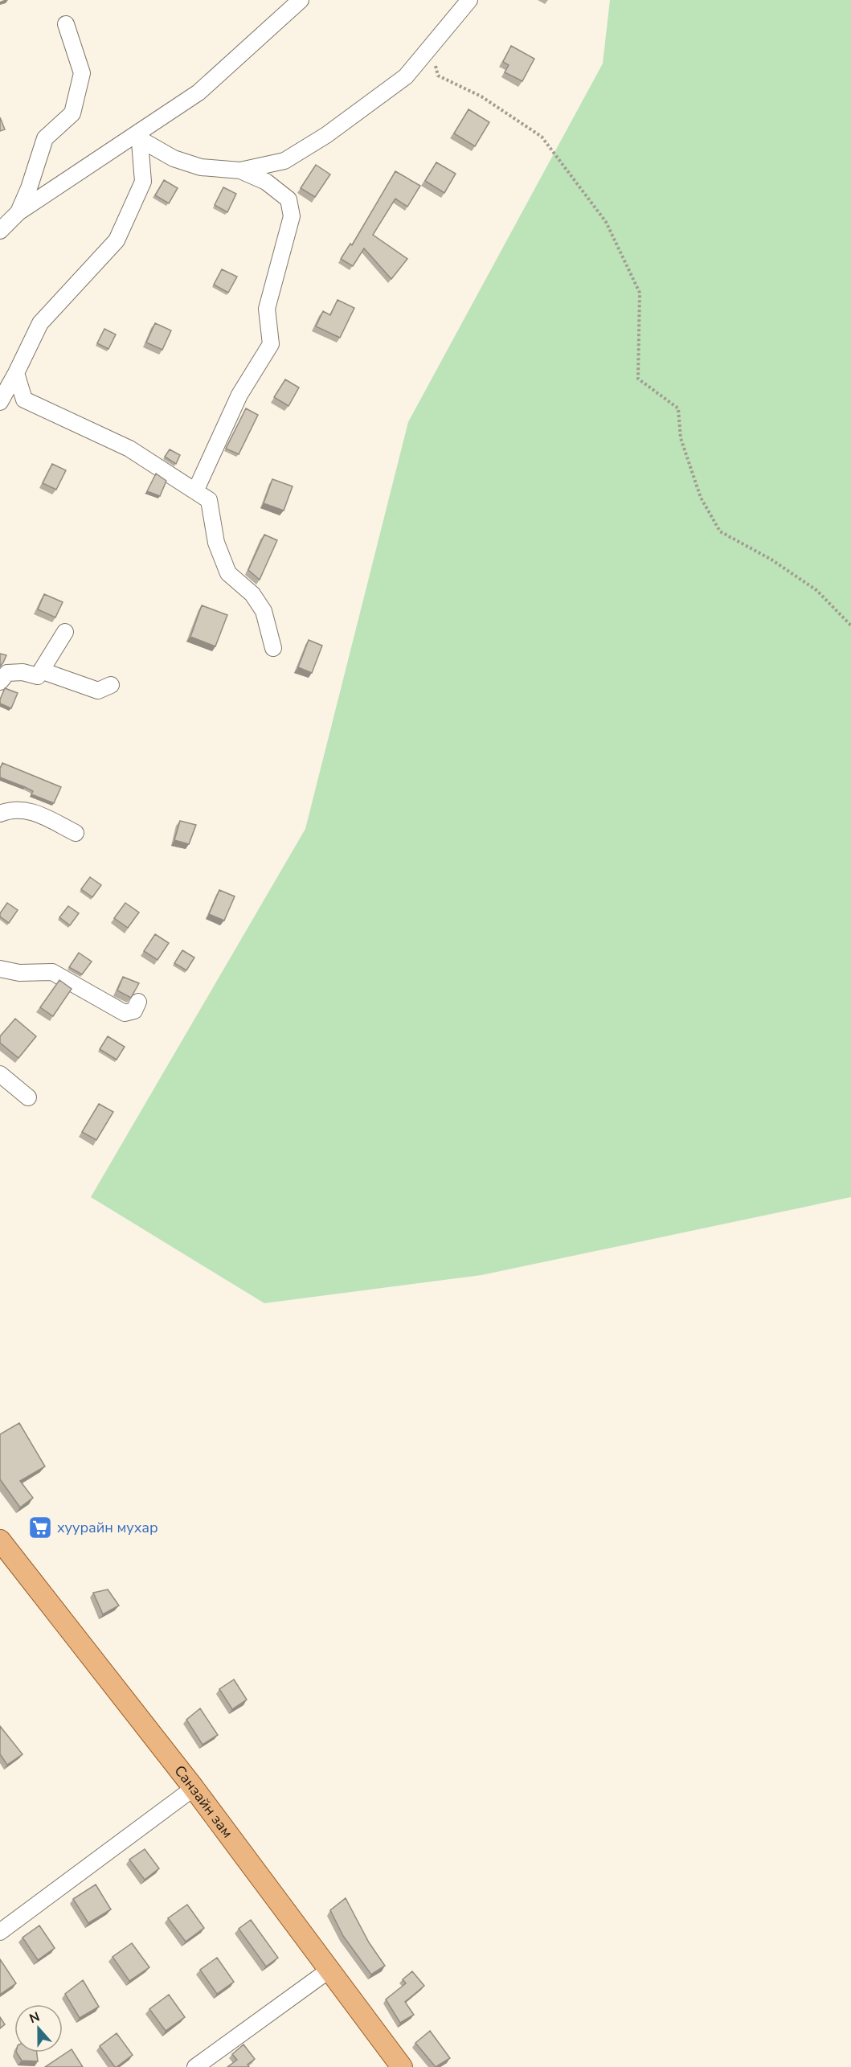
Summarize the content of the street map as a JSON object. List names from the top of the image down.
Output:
{
  "streets": {
    "main road": ["Санзайн зам"]
  },
  "places": {
    "supermarket": ["хуурайн мухар"]
  },
  "north": "top"
}
